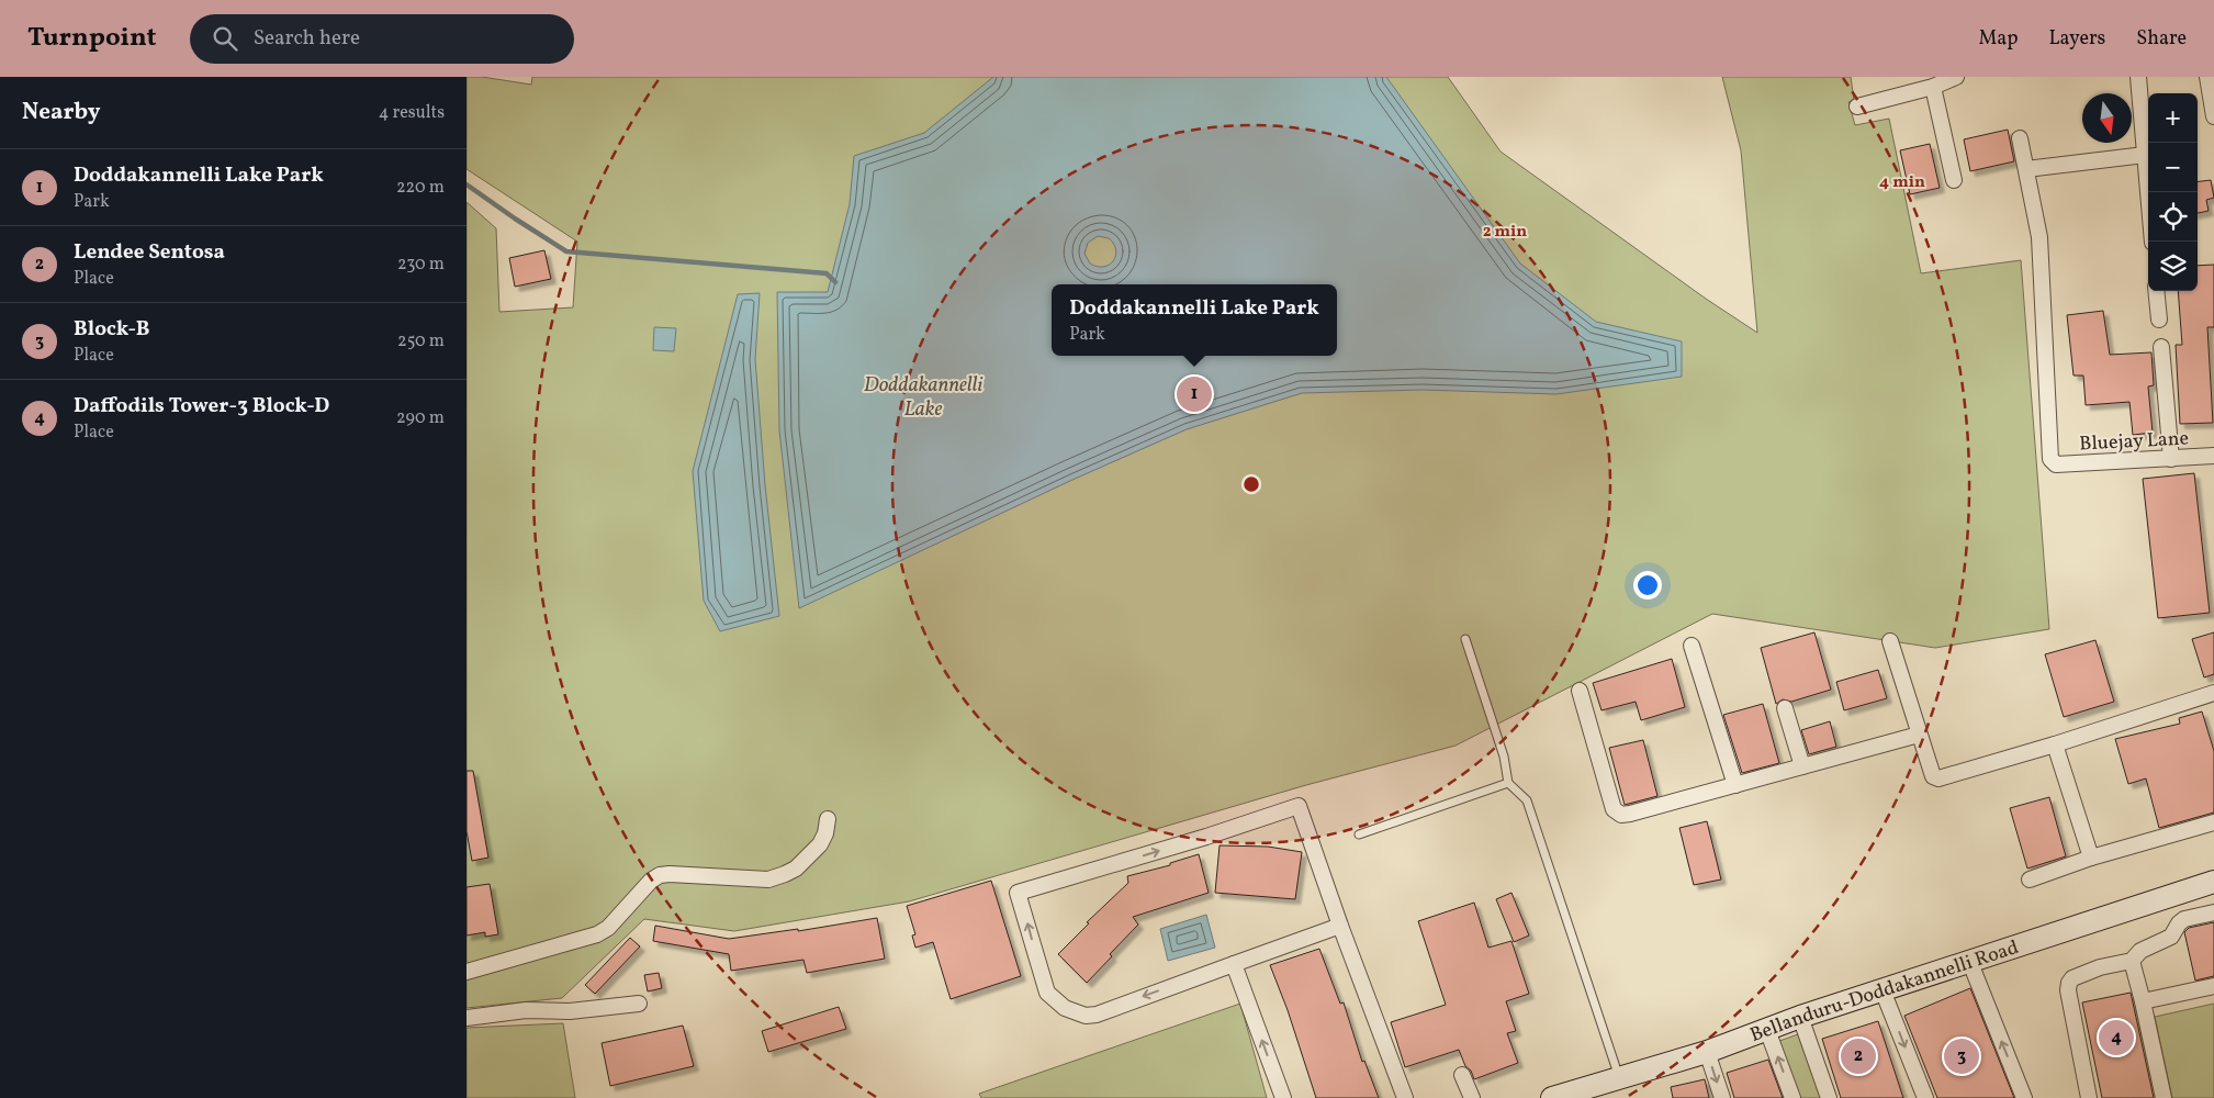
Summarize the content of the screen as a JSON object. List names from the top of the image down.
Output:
{
  "streets": {
    "street": ["Bluejay Lane", "Bellanduru-Doddakannelli Road"]
  },
  "water": ["Doddakannelli Lake"],
  "north": "bottom",
  "page": {
    "header": "Turnpoint",
    "search": "Search here",
    "nav": ["Map", "Layers", "Share"],
    "heading": ["Nearby", "4 results"],
    "map_buttons": ["+", "−"],
    "list": [
      {
        "mark": "1",
        "name": "Doddakannelli Lake Park",
        "note": "Park",
        "value": "220 m"
      },
      {
        "mark": "2",
        "name": "Lendee Sentosa",
        "note": "Place",
        "value": "230 m"
      },
      {
        "mark": "3",
        "name": "Block-B",
        "note": "Place",
        "value": "250 m"
      },
      {
        "mark": "4",
        "name": "Daffodils Tower-3 Block-D",
        "note": "Place",
        "value": "290 m"
      }
    ],
    "popup": ["Doddakannelli Lake Park", "Park"],
    "pins": [
      "1",
      "4",
      "2",
      "3"
    ]
  },
  "rings": ["4 min", "2 min"]
}
